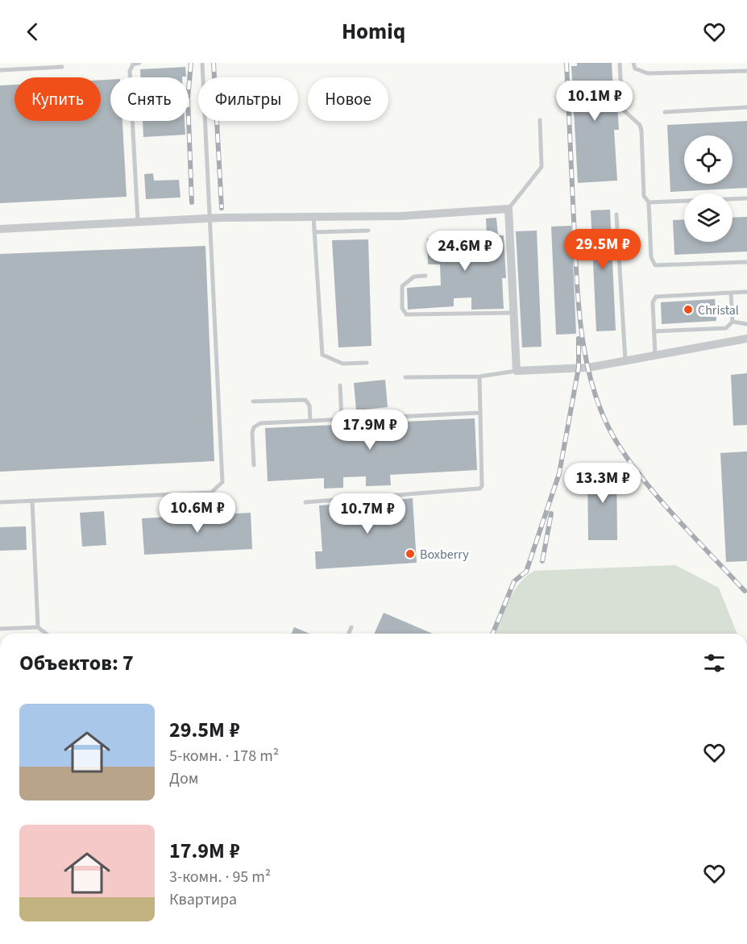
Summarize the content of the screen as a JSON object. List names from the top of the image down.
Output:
{
  "places": ["Christal", "Boxberry"],
  "page": {
    "header": "Homiq",
    "chip": [
      "Купить",
      "Снять",
      "Фильтры",
      "Новое"
    ],
    "price": [
      "10.1M ₽",
      "29.5M ₽",
      "24.6M ₽",
      "17.9M ₽",
      "13.3M ₽",
      "10.6M ₽",
      "10.7M ₽"
    ],
    "heading": "Объектов: 7",
    "list": [
      {
        "name": "29.5M ₽",
        "note": "5-комн. · 178 m² · Дом"
      },
      {
        "name": "17.9M ₽",
        "note": "3-комн. · 95 m² · Квартира"
      }
    ]
  }
}
